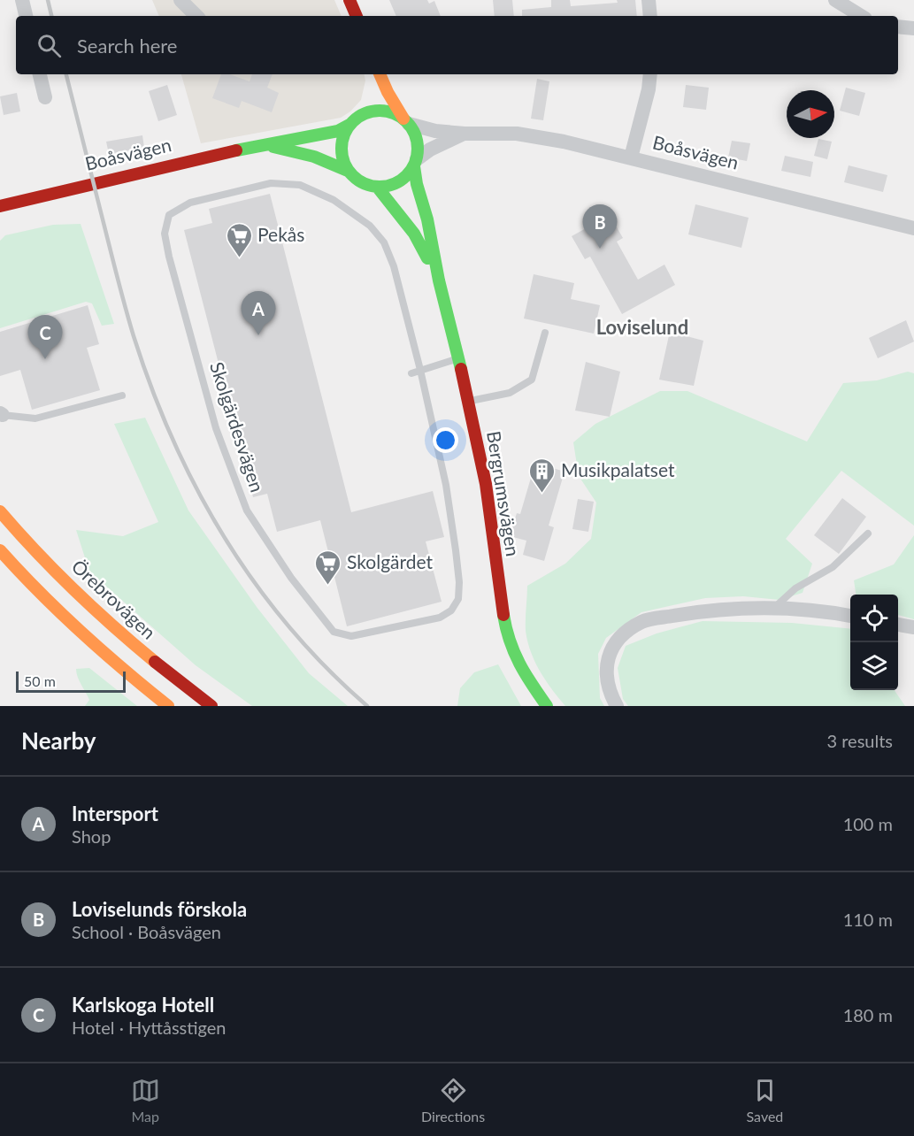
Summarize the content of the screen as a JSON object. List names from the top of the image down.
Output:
{
  "streets": {
    "main road": ["Boåsvägen", "Bergrumsvägen", "Örebrovägen"],
    "lane": ["Skolgärdesvägen"]
  },
  "crossings": [
    ["Boåsvägen", "Bergrumsvägen"]
  ],
  "districts": ["Loviselund"],
  "places": {
    "supermarket": ["Pekås", "Skolgärdet"],
    "building": ["Musikpalatset"]
  },
  "scale_bar": "50 m",
  "north": "right",
  "page": {
    "search": "Search here",
    "pins": ["B", "A", "C"],
    "scale": "50 m",
    "heading": ["Nearby", "3 results"],
    "list": [
      {
        "mark": "A",
        "name": "Intersport",
        "note": "Shop",
        "value": "100 m"
      },
      {
        "mark": "B",
        "name": "Loviselunds förskola",
        "note": "School · Boåsvägen",
        "value": "110 m"
      },
      {
        "mark": "C",
        "name": "Karlskoga Hotell",
        "note": "Hotel · Hyttåsstigen",
        "value": "180 m"
      }
    ],
    "nav": ["Map", "Directions", "Saved"]
  }
}
